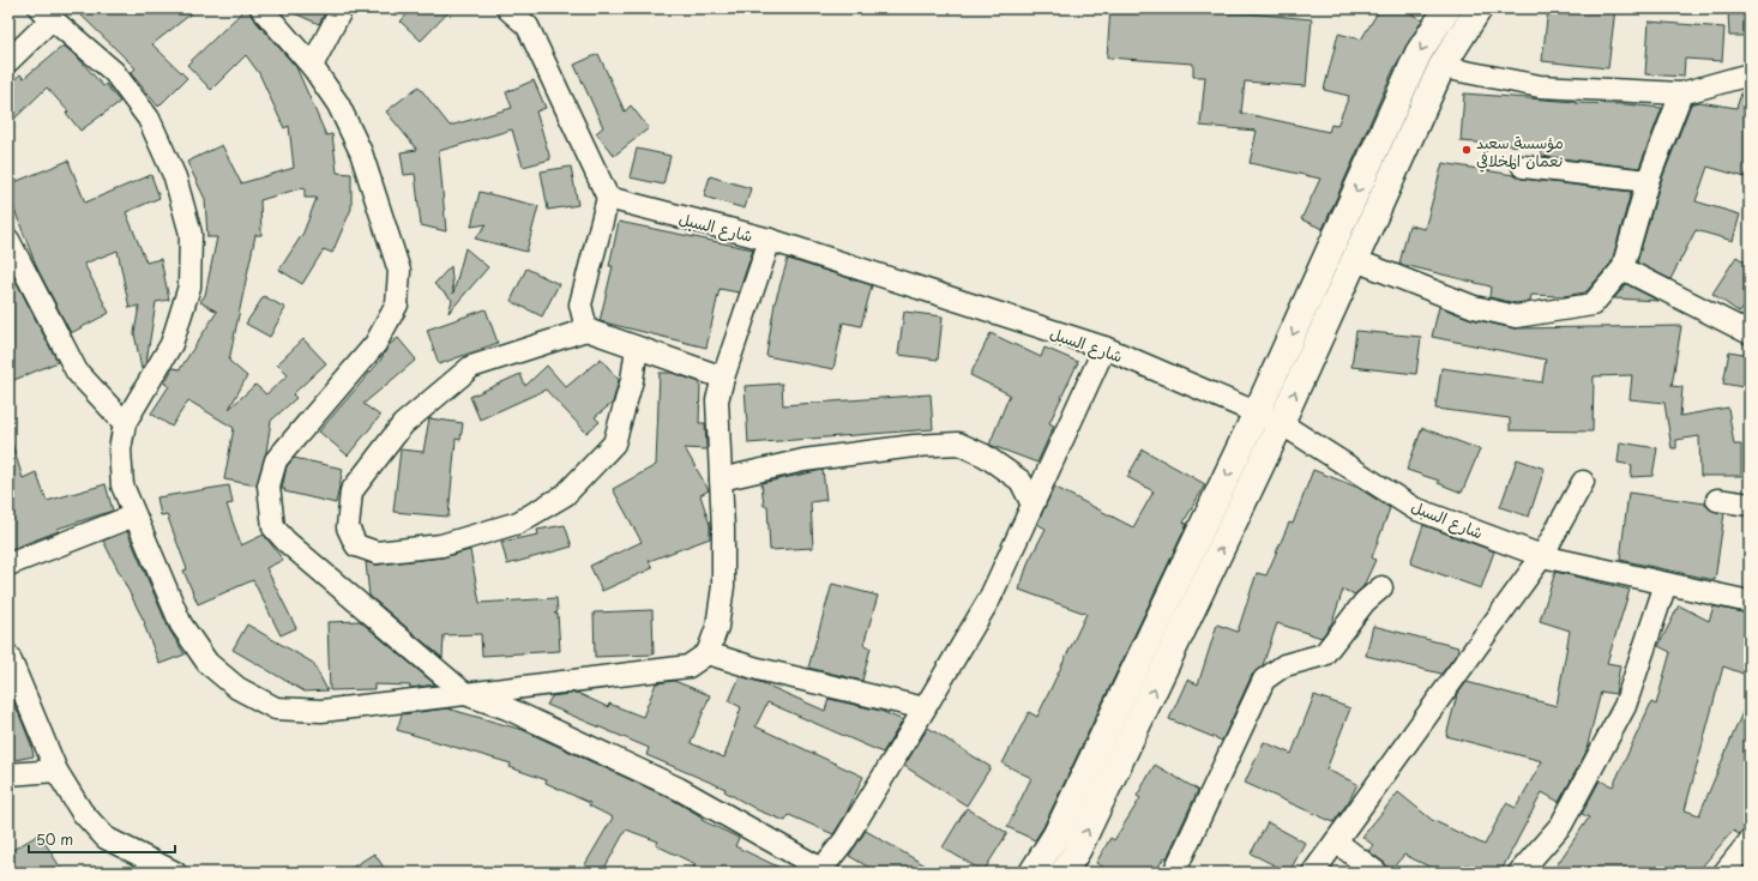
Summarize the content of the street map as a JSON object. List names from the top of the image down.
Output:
{
  "streets": {
    "street": ["شارع السبل"]
  },
  "places": ["مؤسسة سعيد نعمان المخلافي"],
  "scale_bar": "50 m"
}
